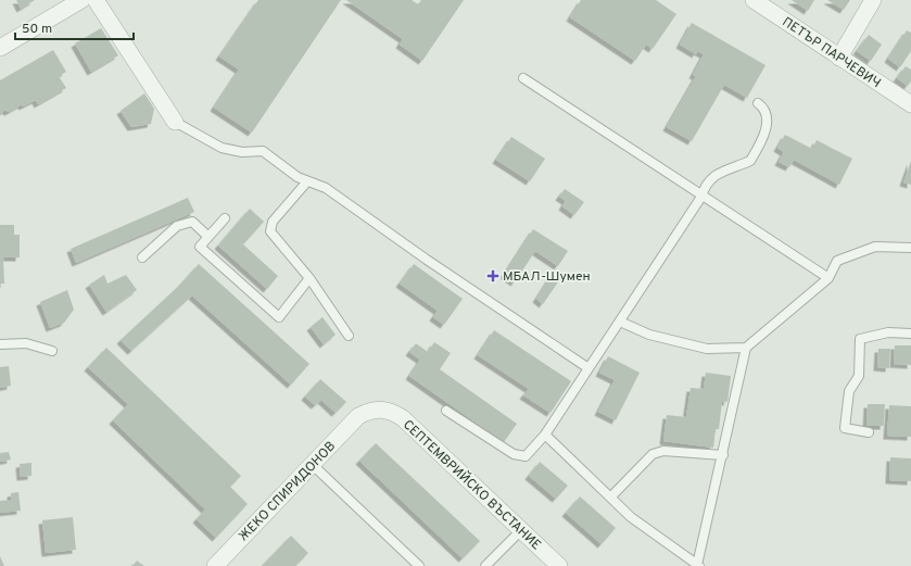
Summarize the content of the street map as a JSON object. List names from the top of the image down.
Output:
{
  "streets": {
    "street": ["ПЕТЪР ПАРЧЕВИЧ", "СЕПТЕМВРИЙСКО ВЪСТАНИЕ", "ЖЕКО СПИРИДОНОВ"]
  },
  "crossings": [
    ["СЕПТЕМВРИЙСКО ВЪСТАНИЕ", "ЖЕКО СПИРИДОНОВ"]
  ],
  "places": {
    "health": ["МБАЛ-Шумен"]
  },
  "scale_bar": "50 m"
}
